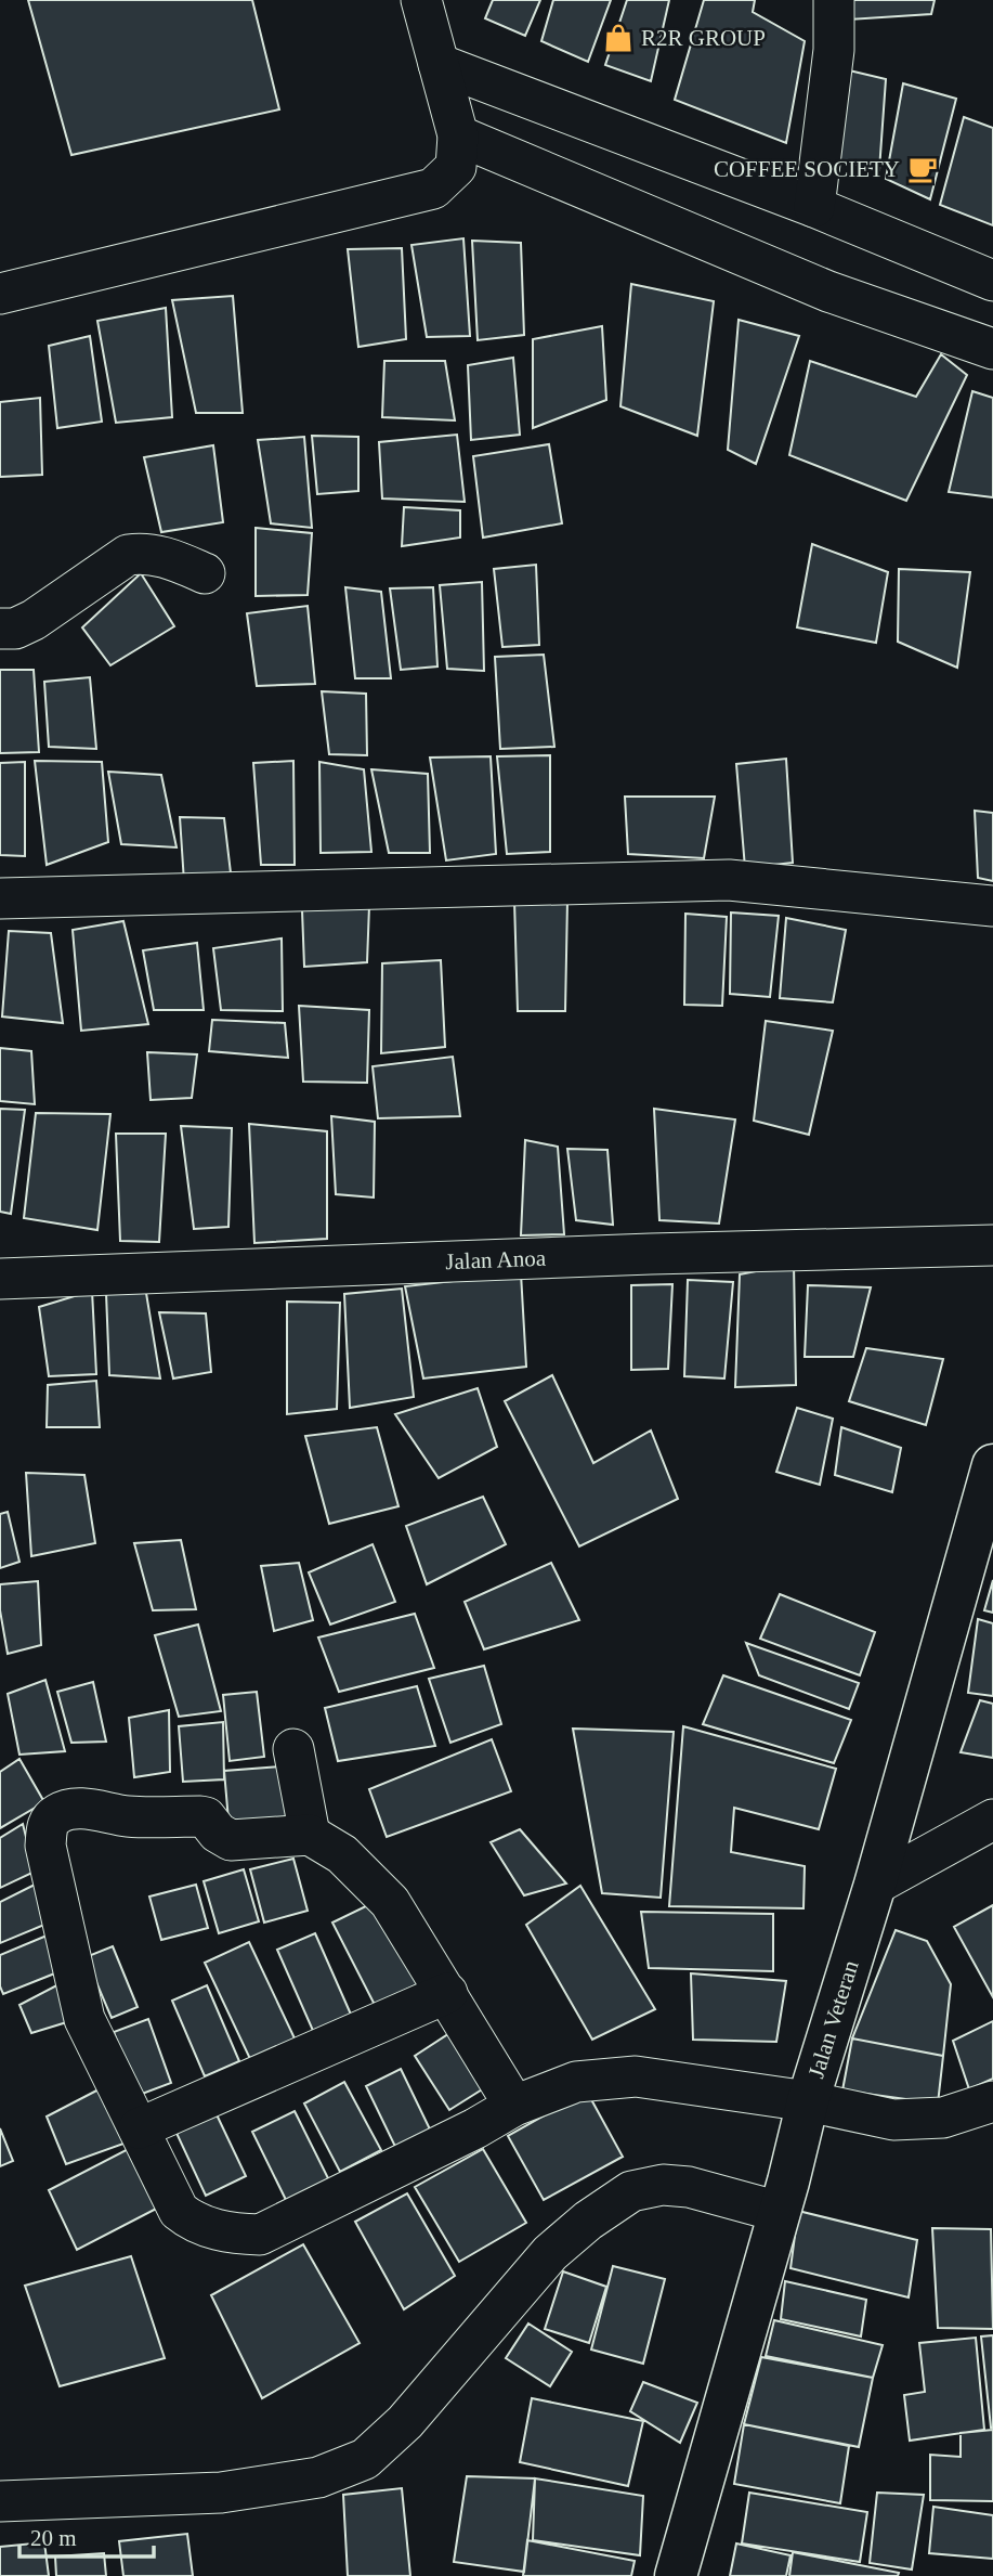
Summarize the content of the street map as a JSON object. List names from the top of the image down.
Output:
{
  "streets": {
    "main road": ["Jalan Veteran"],
    "street": ["Jalan Anoa"]
  },
  "places": {
    "shop": ["R2R GROUP"],
    "cafe": ["COFFEE SOCIETY"]
  },
  "scale_bar": "20 m"
}
